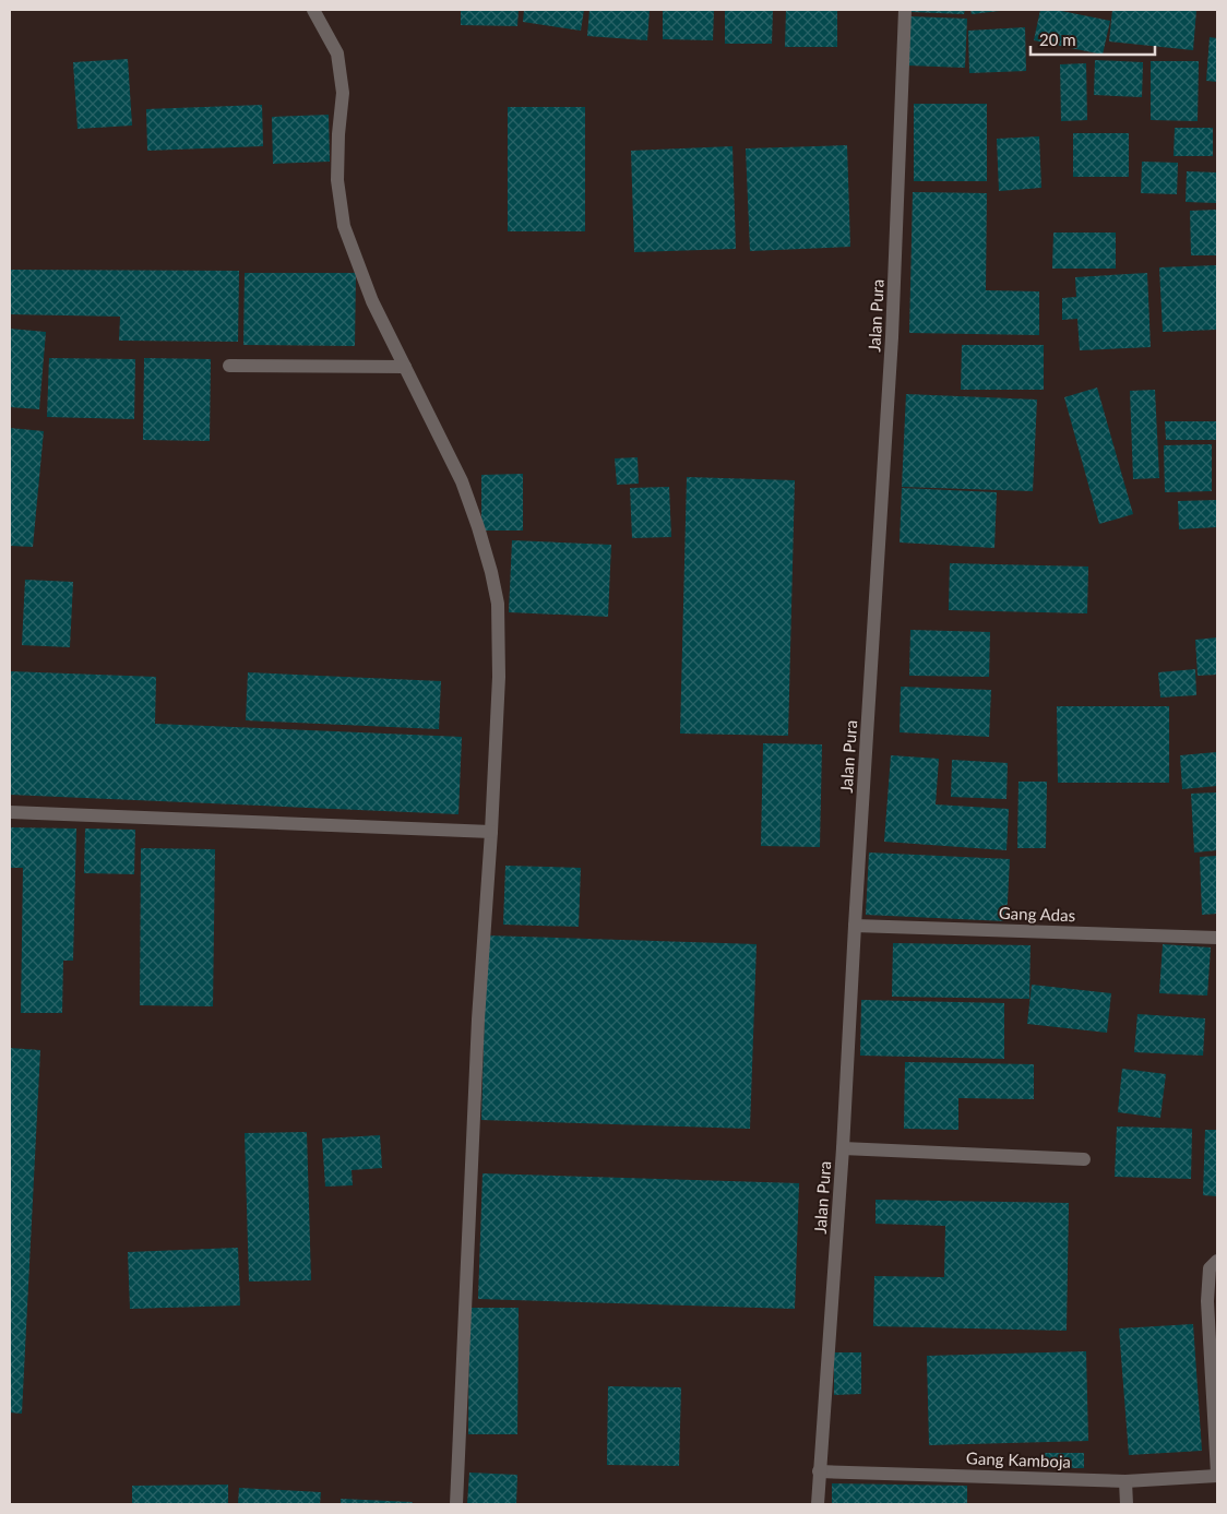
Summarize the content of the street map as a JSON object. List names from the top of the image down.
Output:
{
  "streets": {
    "street": ["Jalan Pura", "Gang Adas", "Gang Kamboja"]
  },
  "crossings": [
    ["Jalan Pura", "Gang Adas"],
    ["Jalan Pura", "Gang Kamboja"]
  ],
  "scale_bar": "20 m"
}
